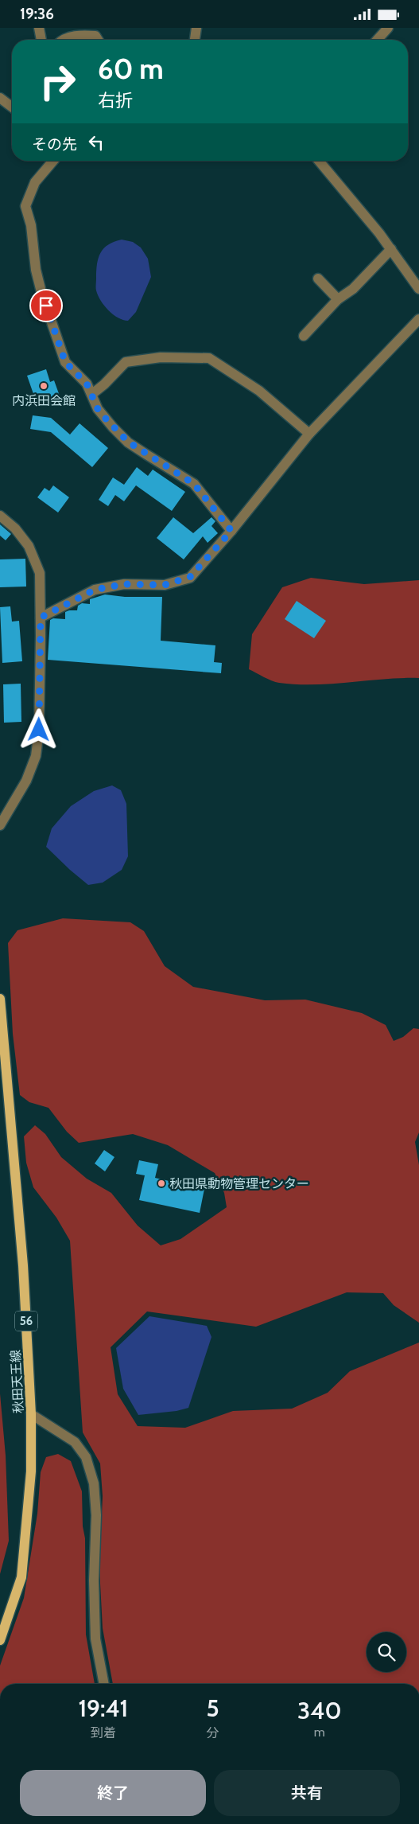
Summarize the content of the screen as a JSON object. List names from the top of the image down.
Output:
{
  "streets": {
    "main road": ["56", "秋田天王線"]
  },
  "places": ["内浜田会館", "秋田県動物管理センター"],
  "page": {
    "status": "19:36",
    "turn": ["60 m", "右折"],
    "then": "その先",
    "eta": [
      "19:41",
      "到着",
      "5",
      "分",
      "340",
      "m"
    ],
    "buttons": ["終了", "共有"]
  }
}
